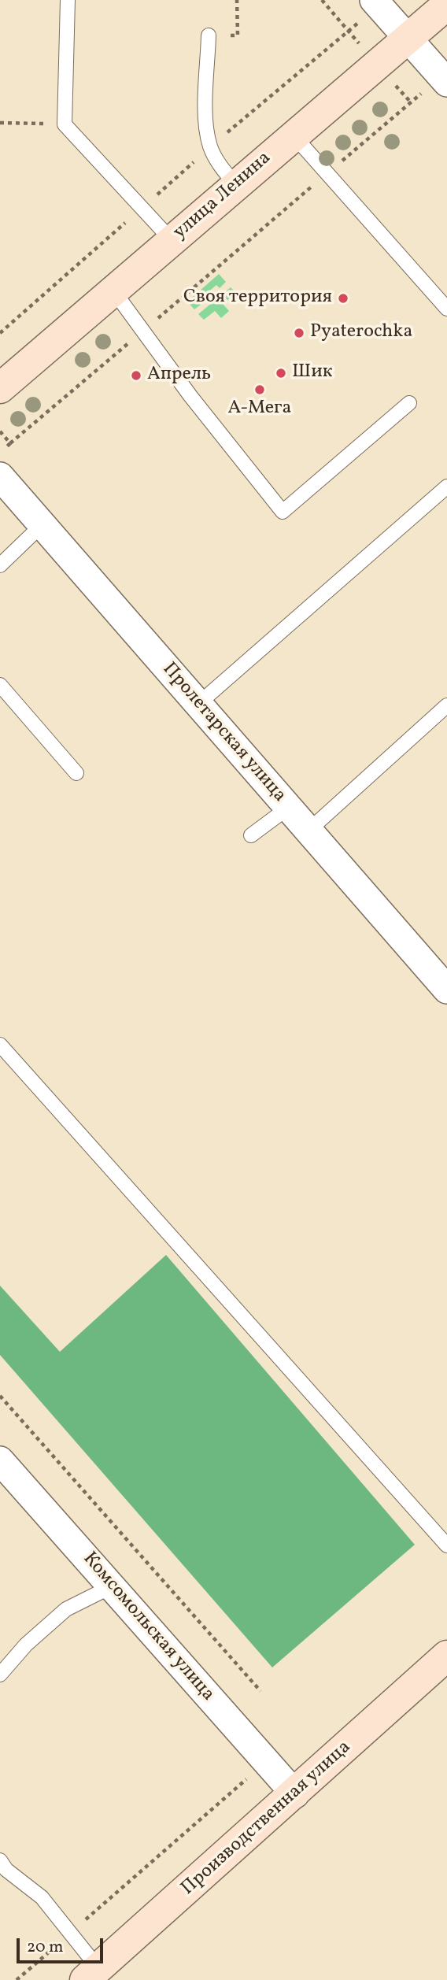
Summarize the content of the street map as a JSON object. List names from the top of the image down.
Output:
{
  "streets": {
    "street": [
      "улица Ленина",
      "Пролетарская улица",
      "Комсомольская улица",
      "Производственная улица"
    ]
  },
  "crossings": [
    ["Комсомольская улица", "Производственная улица"]
  ],
  "places": [
    "Своя территория",
    "Pyaterochka",
    "Шик",
    "Апрель",
    "А-Мега"
  ],
  "scale_bar": "20 m"
}
